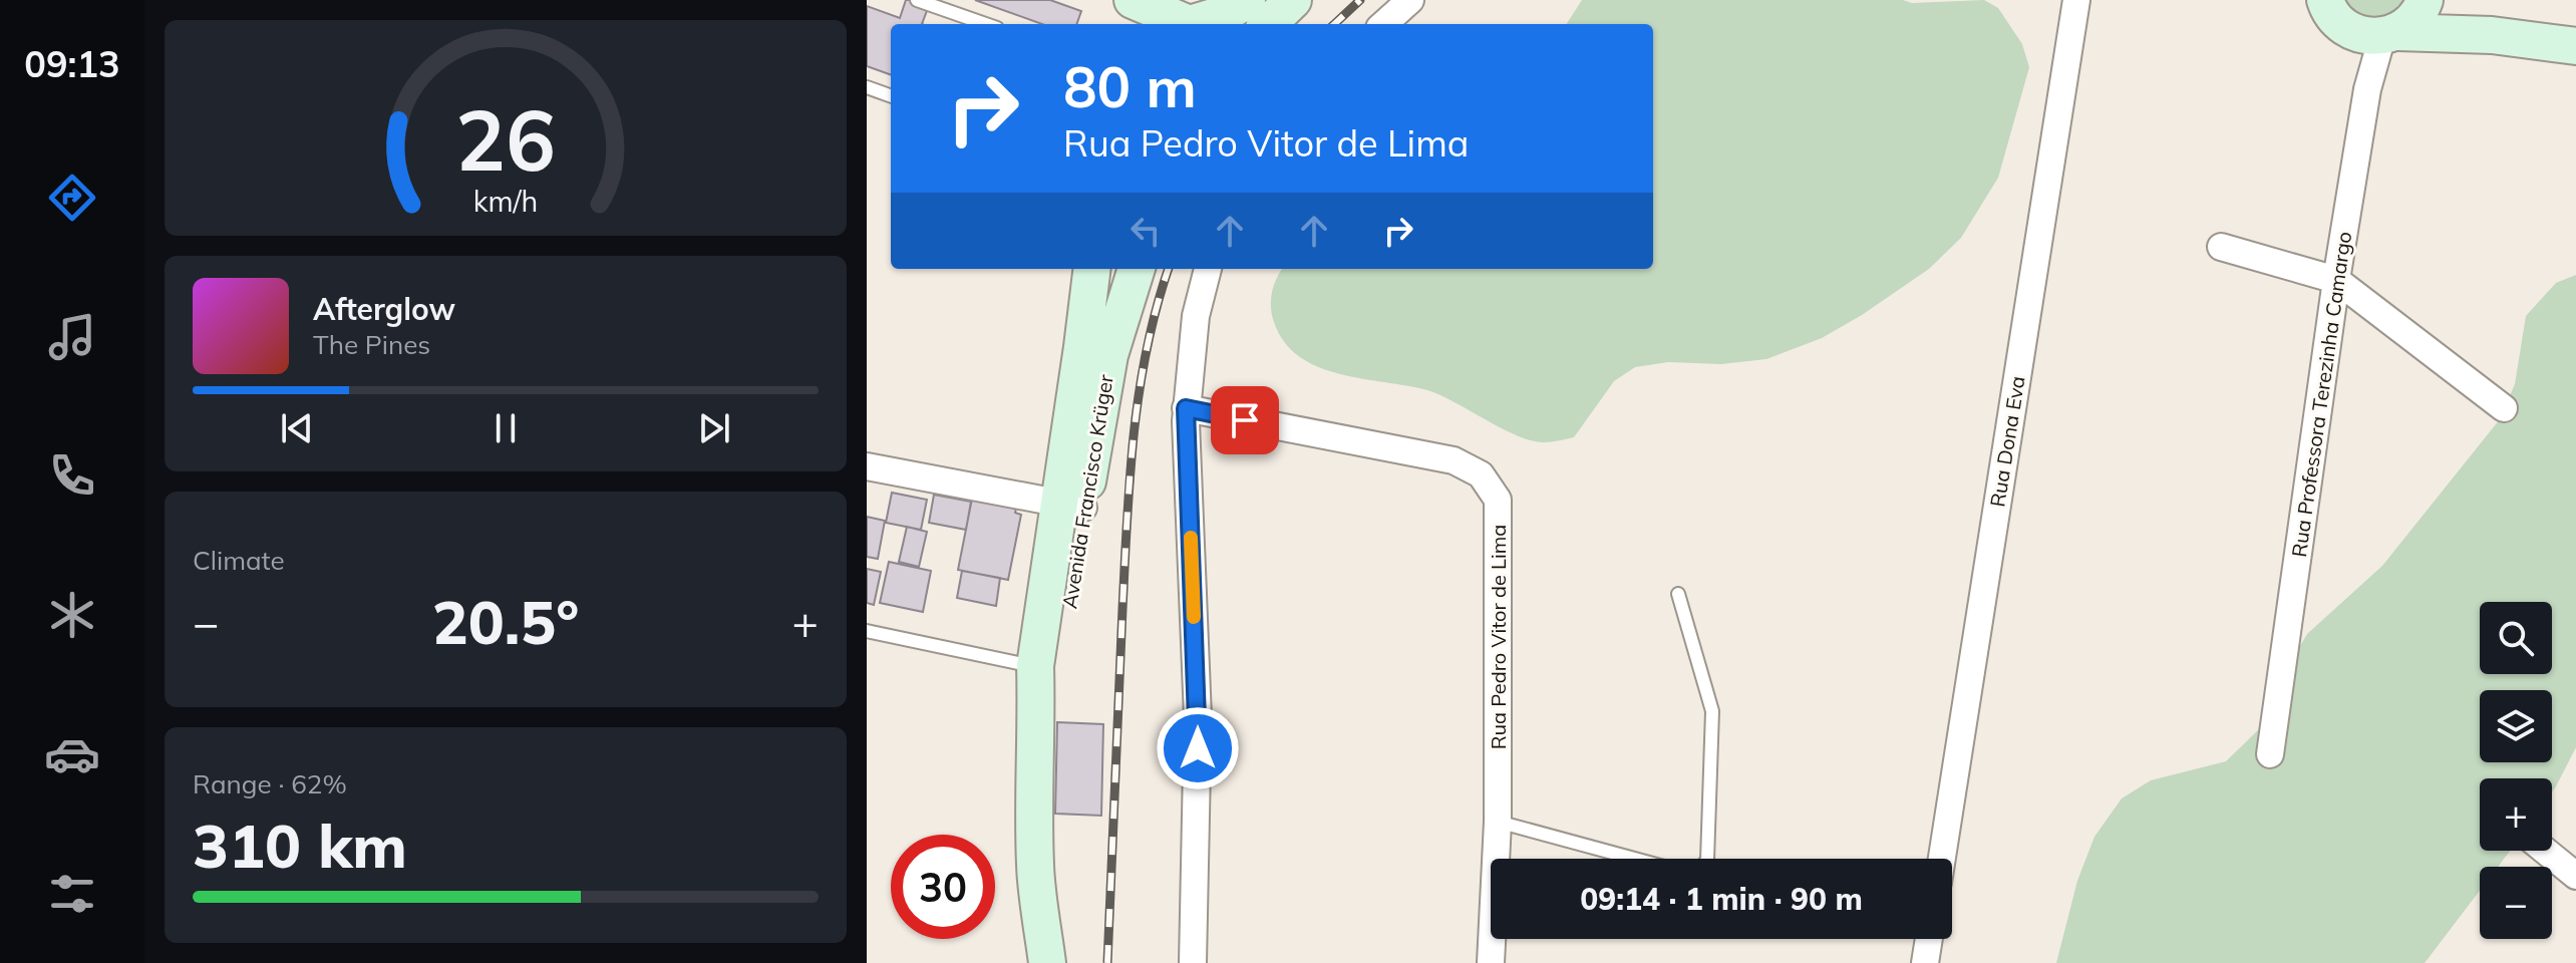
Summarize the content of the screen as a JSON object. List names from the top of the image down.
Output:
{
  "streets": {
    "main road": ["Avenida Francisco Krüger"],
    "street": ["Rua Professora Terezinha Camargo", "Rua Dona Eva", "Rua Pedro Vitor de Lima"]
  },
  "page": {
    "tabs": "09:13",
    "turn": ["80 m", "Rua Pedro Vitor de Lima"],
    "song": ["Afterglow", "The Pines"],
    "tile": [
      "Climate",
      ["Range · 62%", "310 km"]
    ],
    "heat": ["−", "20.5°", "+"],
    "map_buttons": ["+", "−"],
    "limit": "30",
    "trip": "09:14 · 1 min · 90 m",
    "gauge": ["26", "km/h"]
  }
}
